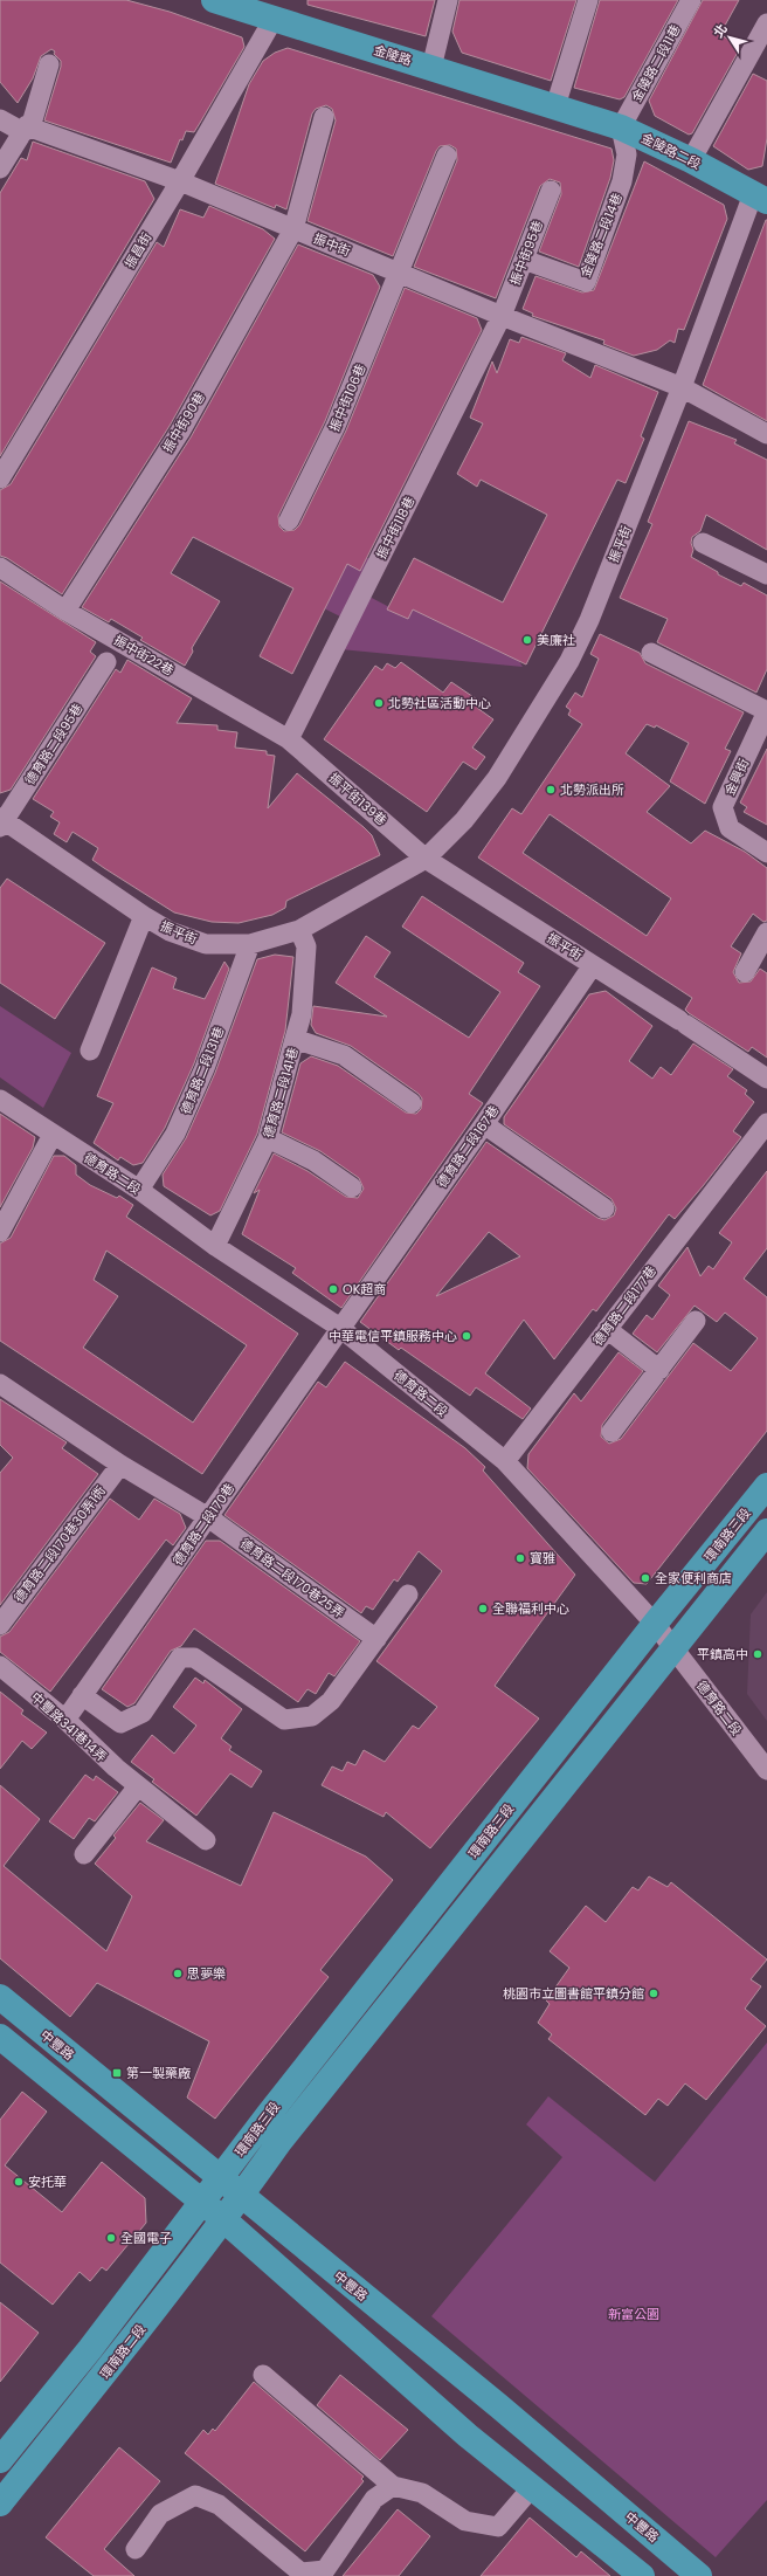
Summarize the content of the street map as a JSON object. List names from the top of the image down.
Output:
{
  "streets": {
    "main road": [
      "金陵路",
      "金陵路二段",
      "環南路三段",
      "中豐路",
      "環南路二段"
    ],
    "street": [
      "金陵路二段11巷",
      "金陵路二段14巷",
      "振中街",
      "振昌街",
      "振中街95巷",
      "振中街106巷",
      "振中街90巷",
      "振中街118巷",
      "振平街",
      "振中街22巷",
      "德育路二段95巷",
      "金興街",
      "振平街139巷",
      "德育路二段131巷",
      "德育路二段141巷",
      "德育路二段167巷",
      "德育路二段",
      "德育路二段177巷",
      "德育路二段170巷",
      "德育路二段170巷30弄1衖",
      "德育路二段170巷25弄",
      "中豐路341巷14弄"
    ]
  },
  "crossings": [
    ["金陵路", "金陵路二段"],
    ["金陵路", "振昌街"],
    ["金陵路二段11巷", "金陵路二段"],
    ["金陵路二段11巷", "金陵路二段14巷"],
    ["金陵路二段", "金陵路二段14巷"],
    ["金陵路二段", "振平街"],
    ["金陵路二段14巷", "振中街95巷"],
    ["振中街", "振昌街"],
    ["振中街", "振中街95巷"],
    ["振中街", "振中街106巷"],
    ["振中街", "振中街90巷"],
    ["振中街", "振中街118巷"],
    ["振中街", "振平街"],
    ["振中街95巷", "振中街118巷"],
    ["振中街90巷", "振中街22巷"],
    ["振中街118巷", "振中街22巷"],
    ["振中街118巷", "振平街139巷"],
    ["振平街", "德育路二段95巷"],
    ["振平街", "振平街139巷"],
    ["振平街", "德育路二段131巷"],
    ["振平街", "德育路二段141巷"],
    ["振平街", "德育路二段167巷"],
    ["振中街22巷", "振平街139巷"],
    ["德育路二段131巷", "德育路二段"],
    ["德育路二段141巷", "德育路二段"],
    ["德育路二段167巷", "德育路二段"],
    ["德育路二段167巷", "德育路二段170巷"],
    ["德育路二段", "德育路二段177巷"],
    ["德育路二段", "德育路二段170巷"],
    ["德育路二段", "環南路三段"],
    ["德育路二段170巷", "德育路二段170巷25弄"],
    ["德育路二段170巷", "中豐路341巷14弄"],
    ["環南路三段", "中豐路"],
    ["環南路三段", "環南路二段"],
    ["德育路二段170巷30弄1衖", "德育路二段170巷25弄"],
    ["中豐路", "環南路二段"]
  ],
  "parks": ["新富公園"],
  "places": {
    "other": [
      "美廉社",
      "北勢社區活動中心",
      "北勢派出所",
      "OK超商",
      "中華電信平鎮服務中心",
      "寶雅",
      "全家便利商店",
      "全聯福利中心",
      "平鎮高中",
      "思夢樂",
      "桃園市立圖書館平鎮分館",
      "安托華",
      "全國電子"
    ],
    "transit": ["第一製藥廠"]
  },
  "north": "top left"
}
